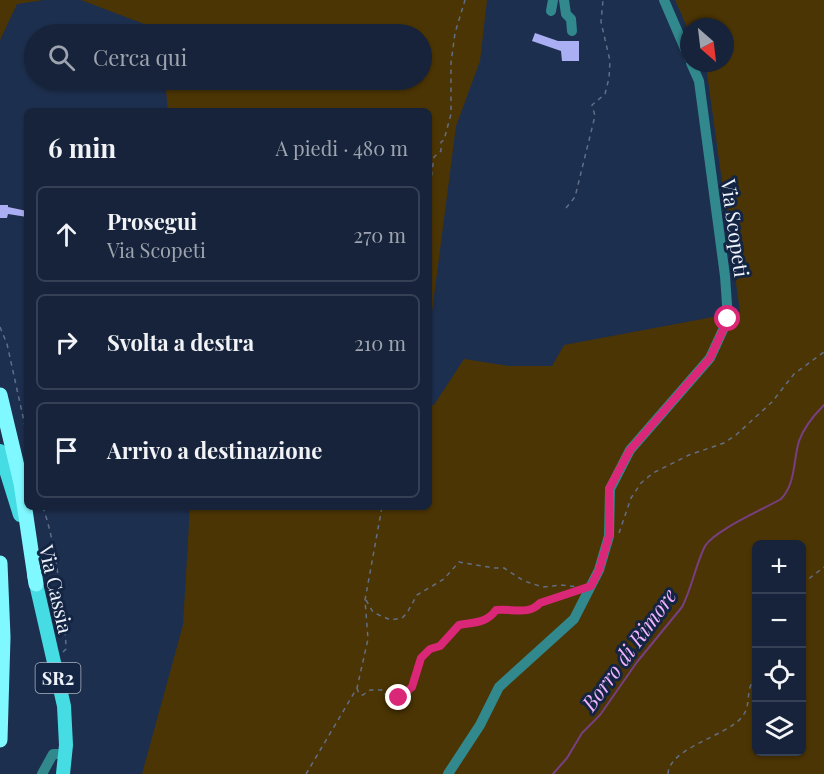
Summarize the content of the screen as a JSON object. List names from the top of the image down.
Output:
{
  "streets": {
    "main road": ["Via Cassia", "SR2"],
    "street": ["Via Scopeti"]
  },
  "water": ["Borro di Rimore"],
  "north": "bottom right",
  "page": {
    "search": "Cerca qui",
    "heading": ["6 min", "A piedi · 480 m"],
    "list": [
      ["Prosegui", "Via Scopeti", "270 m"],
      ["Svolta a destra", "210 m"],
      "Arrivo a destinazione"
    ],
    "map_buttons": ["+", "−"]
  }
}
